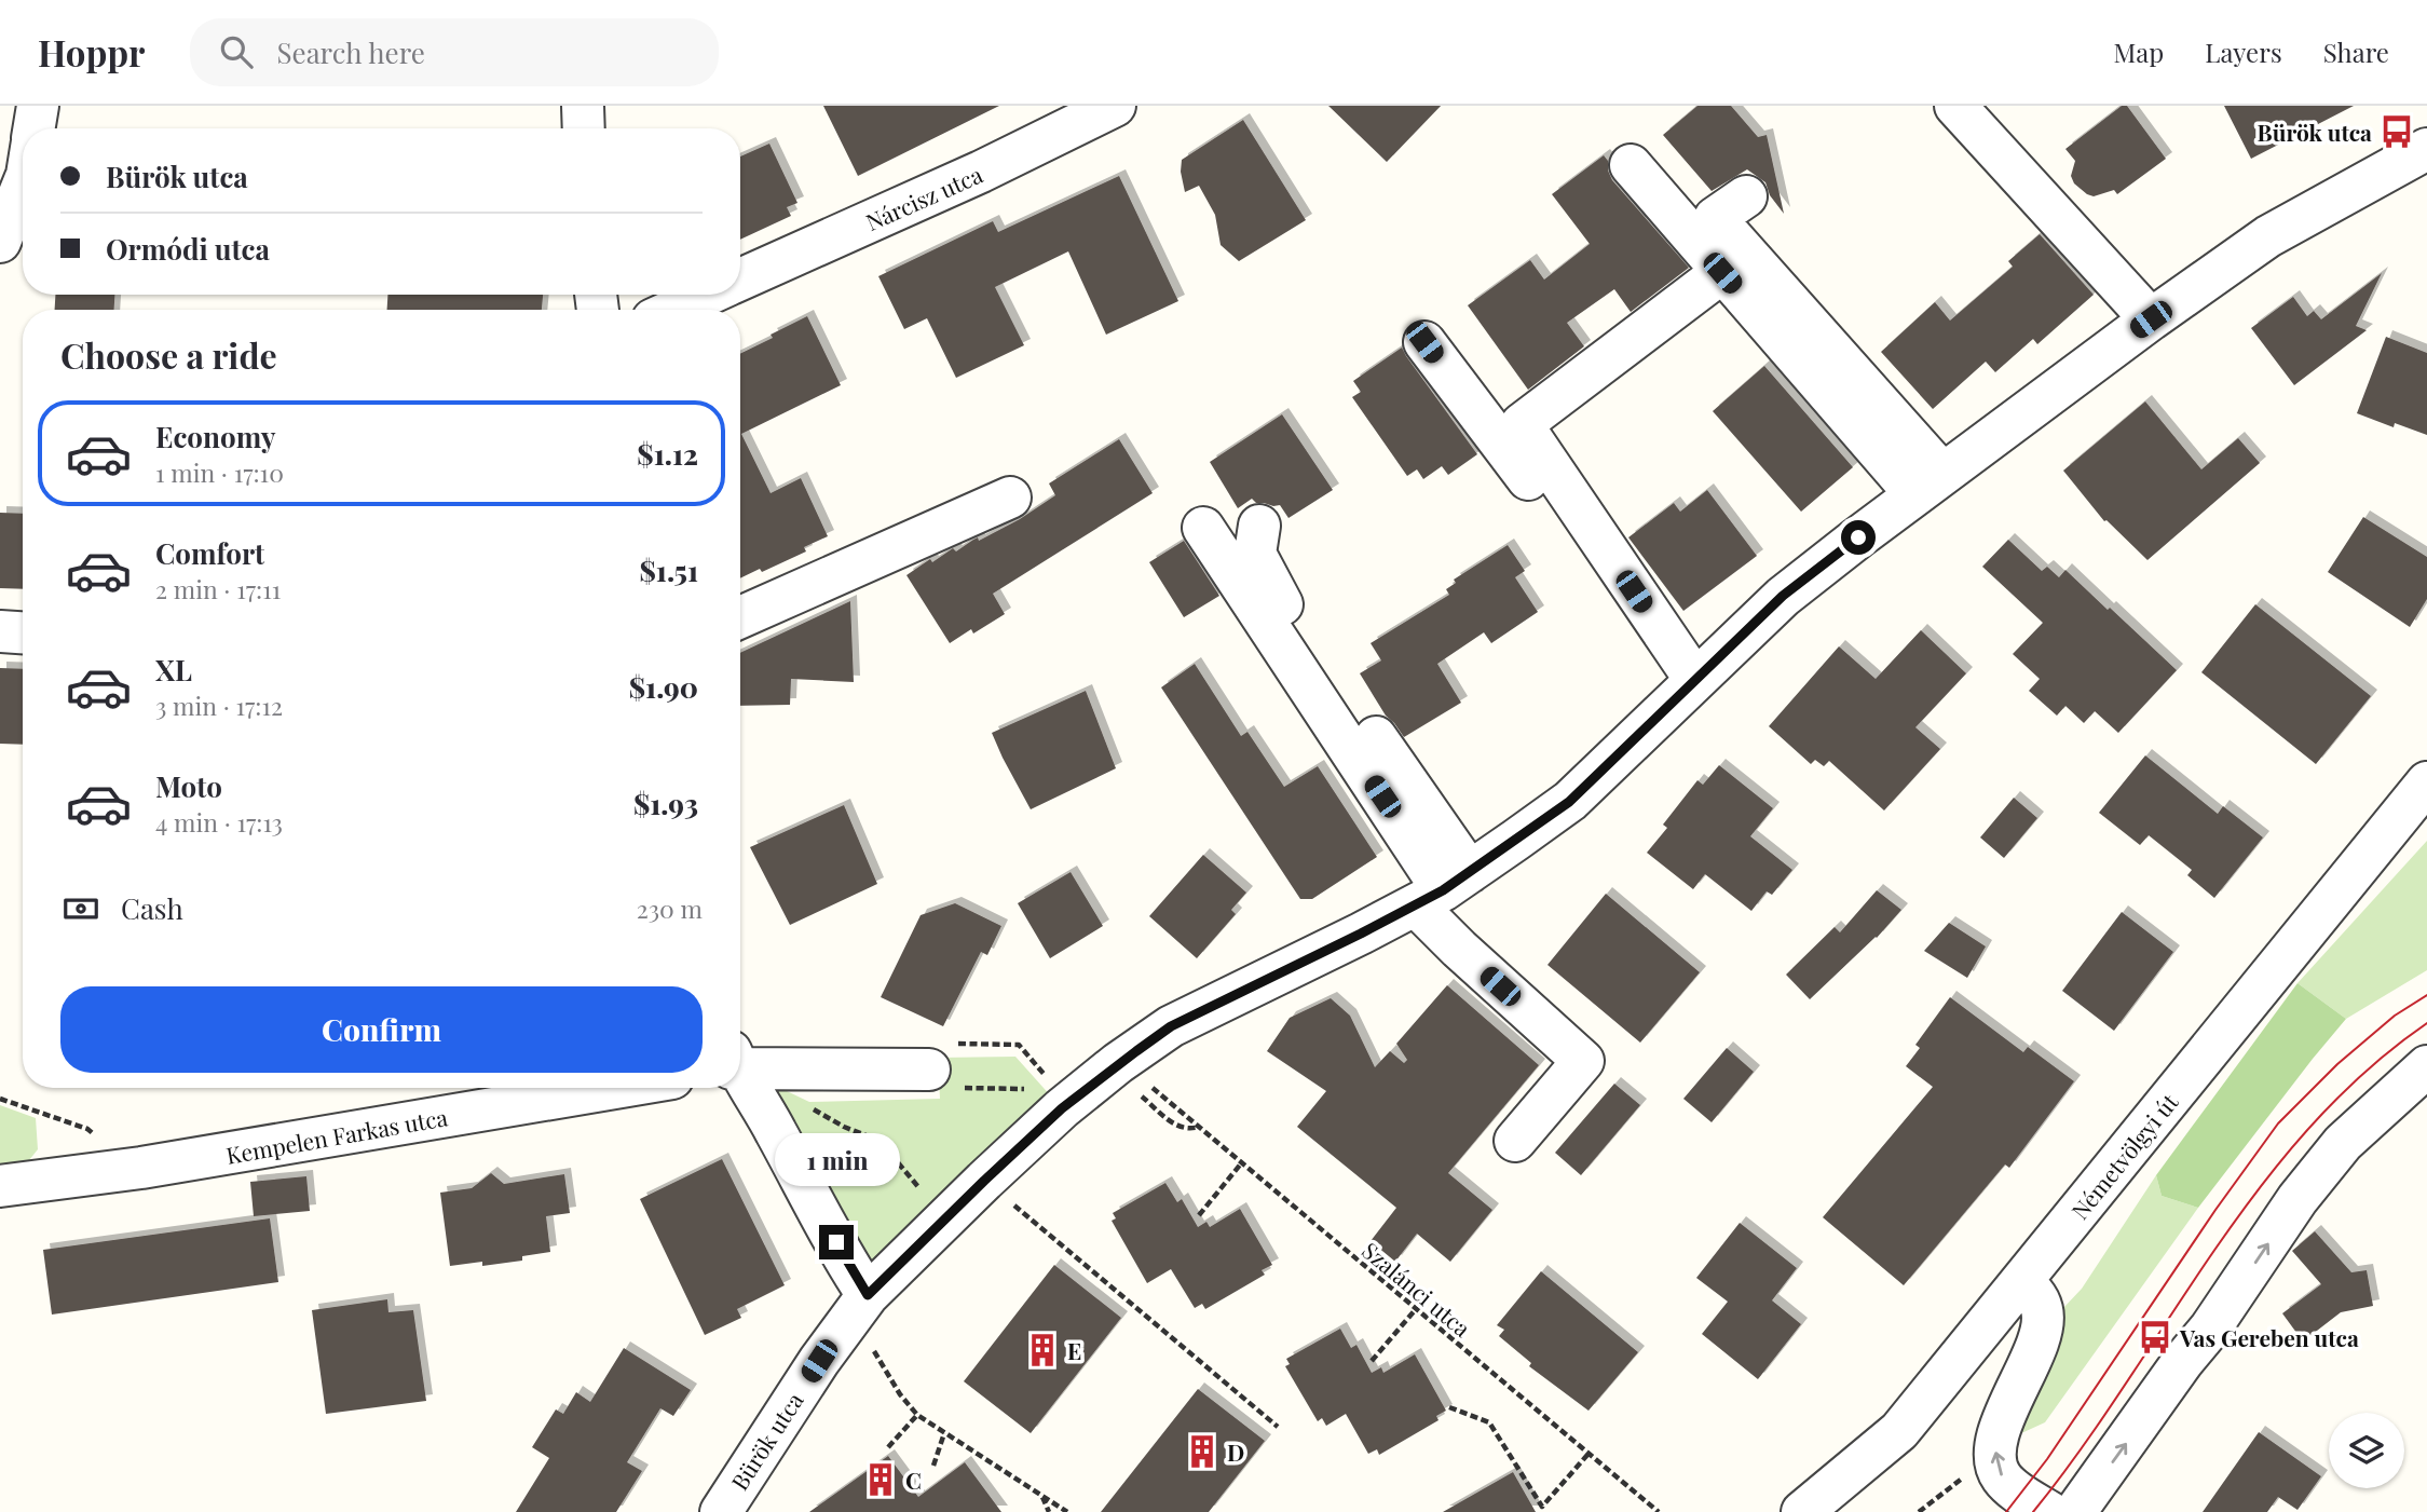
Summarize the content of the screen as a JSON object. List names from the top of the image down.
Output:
{
  "streets": {
    "street": [
      "Nárcisz utca",
      "Kempelen Farkas utca",
      "Németvölgyi út",
      "Bürök utca"
    ],
    "path": ["Szalánci utca"]
  },
  "places": {
    "bus stop": ["Bürök utca", "Vas Gereben utca"],
    "building": ["E", "D", "C"]
  },
  "page": {
    "header": "Hoppr",
    "search": "Search here",
    "nav": ["Map", "Layers", "Share"],
    "banner": ["Bürök utca", "Ormódi utca"],
    "heading": "Choose a ride",
    "list": [
      {
        "name": "Economy",
        "note": "1 min · 17:10",
        "value": "$1.12"
      },
      {
        "name": "Comfort",
        "note": "2 min · 17:11",
        "value": "$1.51"
      },
      {
        "name": "XL",
        "note": "3 min · 17:12",
        "value": "$1.90"
      },
      {
        "name": "Moto",
        "note": "4 min · 17:13",
        "value": "$1.93"
      }
    ],
    "pay": ["Cash", "230 m"],
    "buttons": "Confirm",
    "bubble": "1 min"
  }
}
